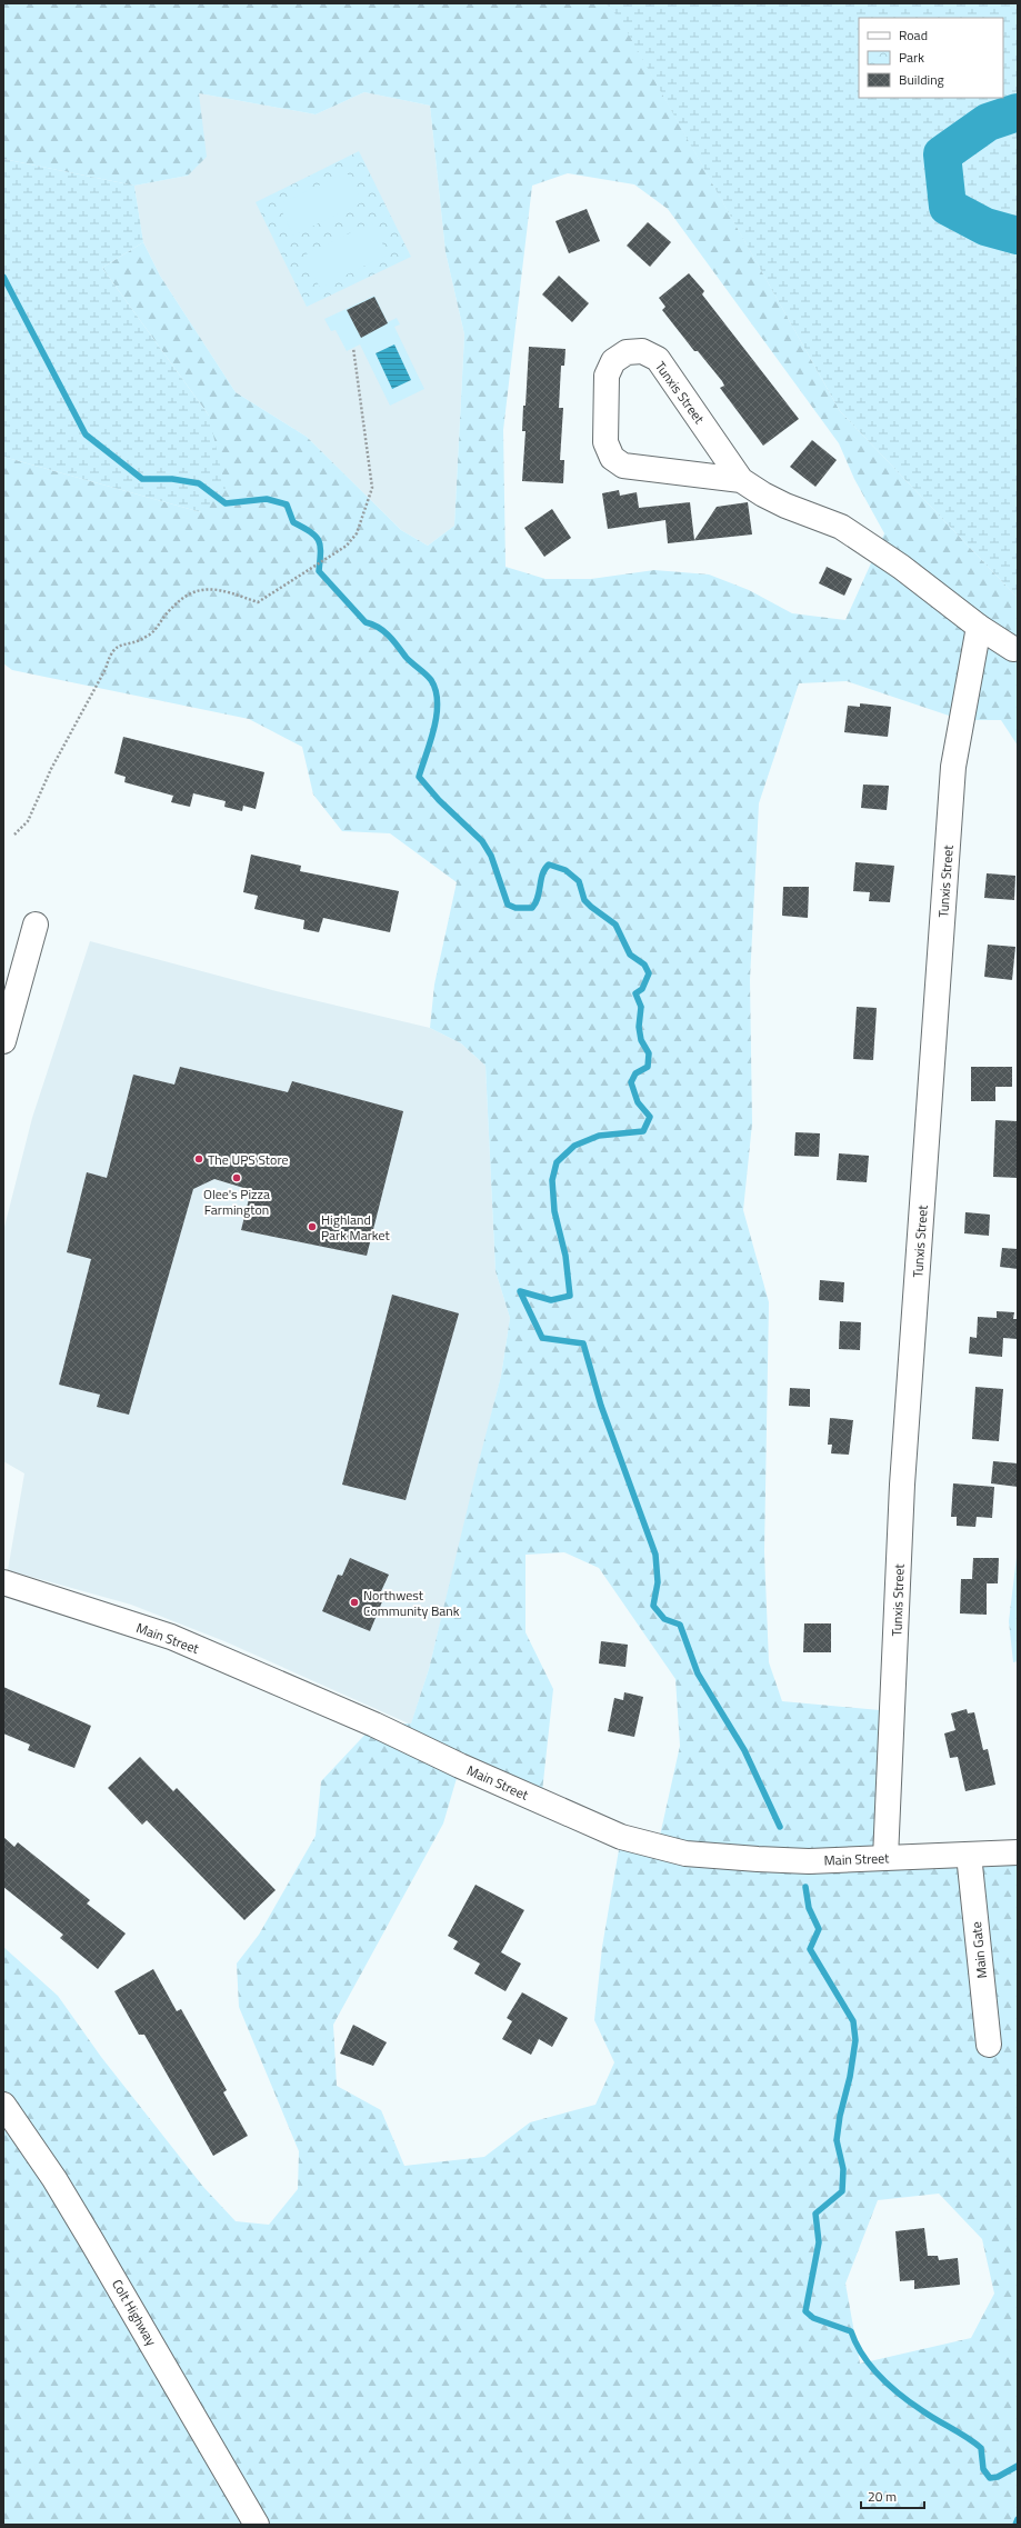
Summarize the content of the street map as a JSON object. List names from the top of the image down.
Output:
{
  "streets": {
    "main road": [
      "Tunxis Street",
      "Main Street",
      "Main Gate",
      "Colt Highway"
    ]
  },
  "crossings": [
    ["Tunxis Street", "Main Street"],
    ["Main Street", "Main Gate"]
  ],
  "places": [
    "The UPS Store",
    "Olee's Pizza Farmington",
    "Highland Park Market",
    "Northwest Community Bank"
  ],
  "legend": ["Road", "Park", "Building"],
  "scale_bar": "20 m"
}
